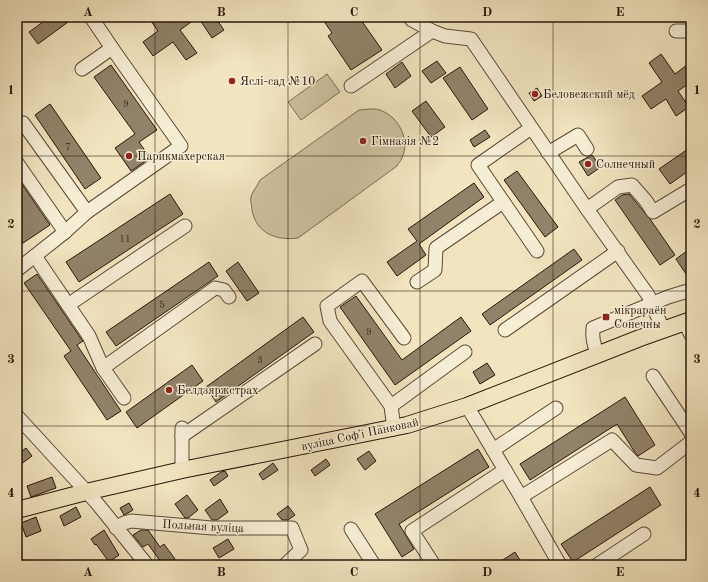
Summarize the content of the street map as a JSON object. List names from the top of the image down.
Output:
{
  "streets": {
    "main road": ["вуліца Софʼі Панковай"],
    "street": ["Польная вуліца"]
  },
  "places": {
    "other": [
      "Яслі-сад №10",
      "Беловежский мёд",
      "Гімназія №2",
      "Парикмахерская",
      "Солнечный",
      "Белдзяржстрах"
    ],
    "transit": ["мікрараён Сонечны"]
  },
  "house_numbers": [
    "9",
    "7",
    "11",
    "5",
    "9",
    "3"
  ],
  "grid": {
    "columns": [
      "A",
      "B",
      "C",
      "D",
      "E"
    ],
    "rows": [
      "1",
      "2",
      "3",
      "4"
    ]
  }
}
